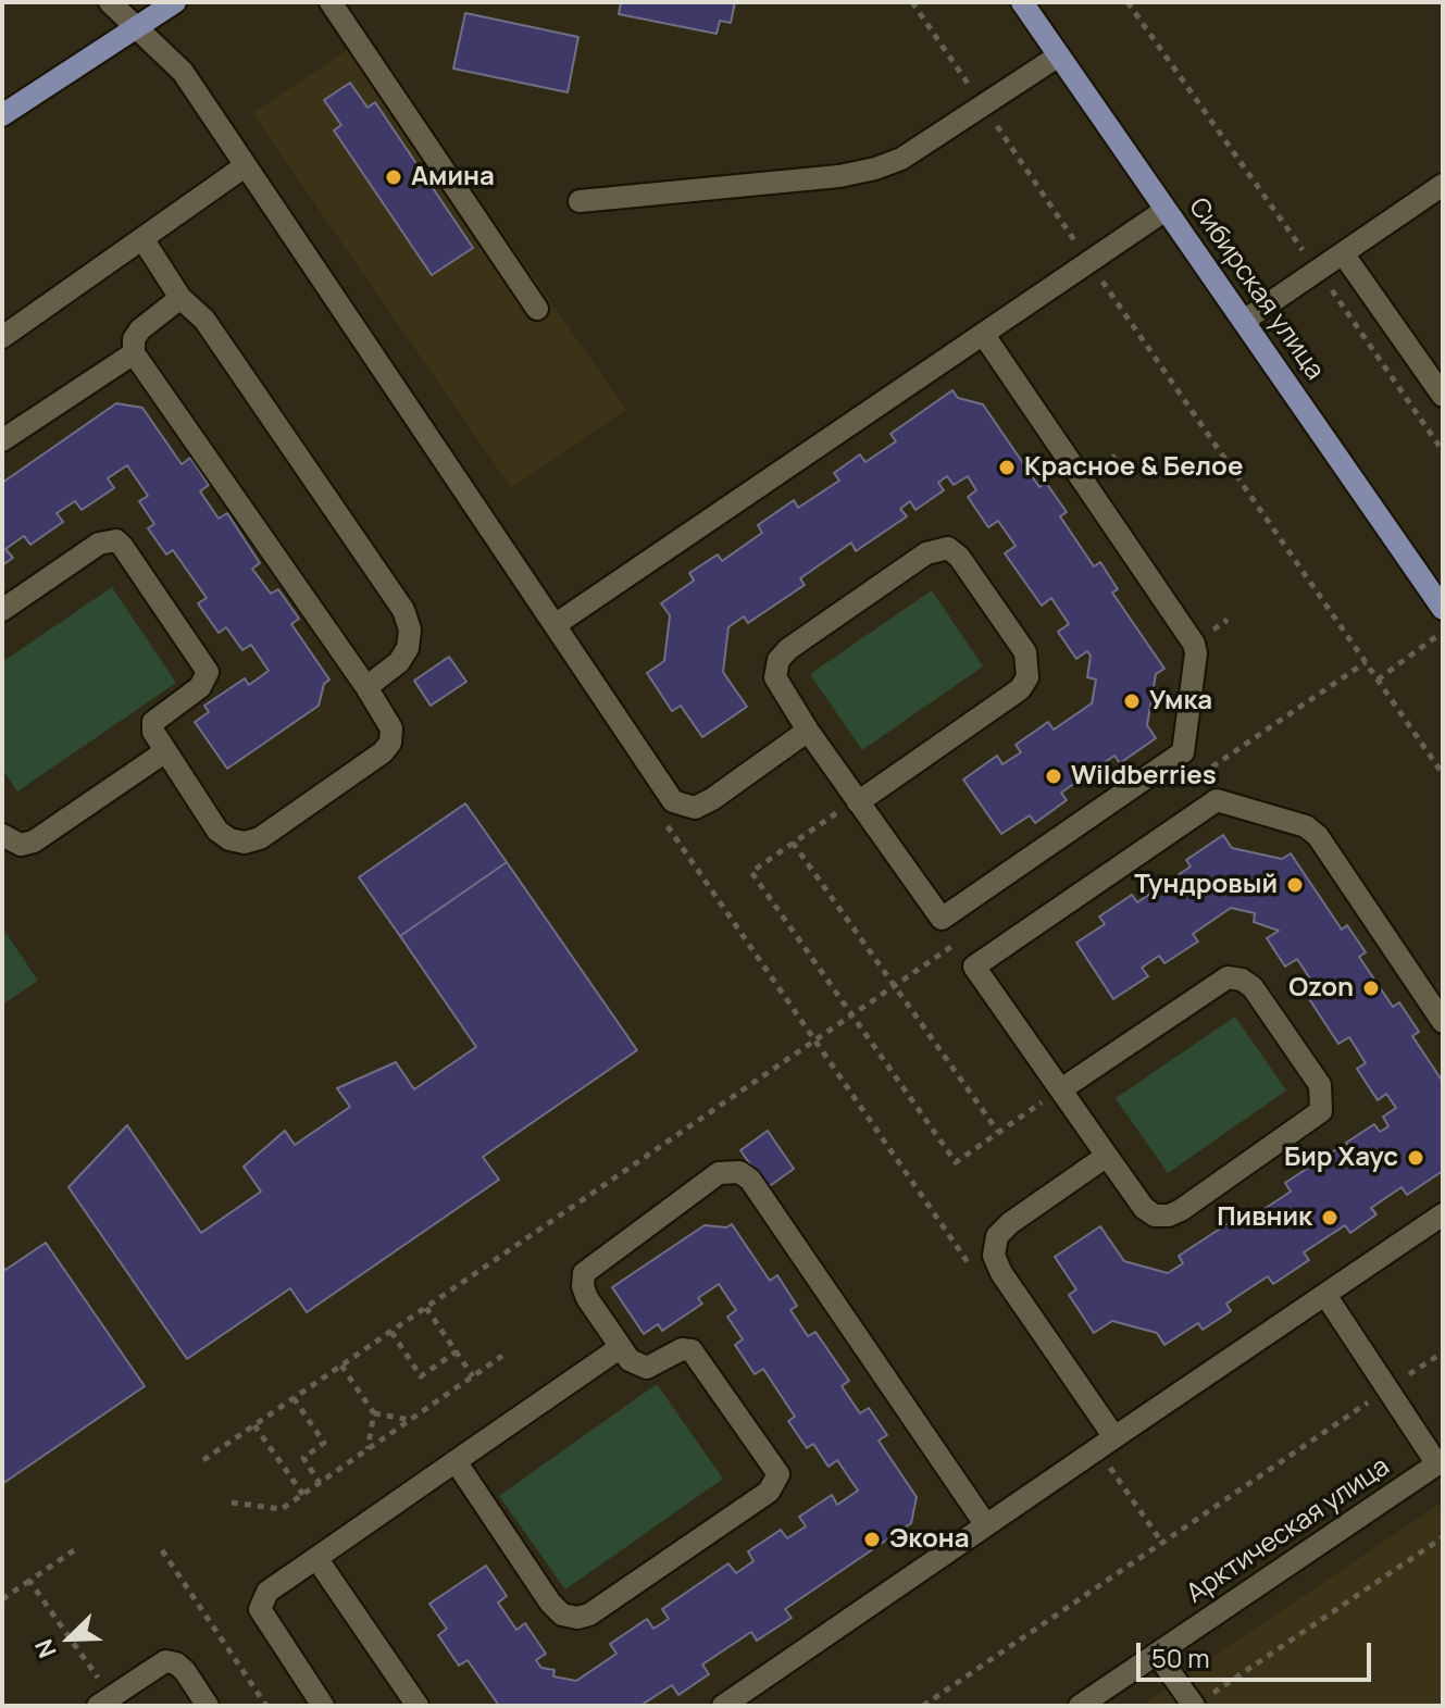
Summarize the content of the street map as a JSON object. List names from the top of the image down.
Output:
{
  "streets": {
    "main road": ["Сибирская улица"],
    "street": ["Арктическая улица"]
  },
  "places": [
    "Амина",
    "Красное & Белое",
    "Умка",
    "Wildberries",
    "Тундровый",
    "Ozon",
    "Бир Хаус",
    "Пивник",
    "Экона"
  ],
  "scale_bar": "50 m",
  "north": "bottom left"
}
